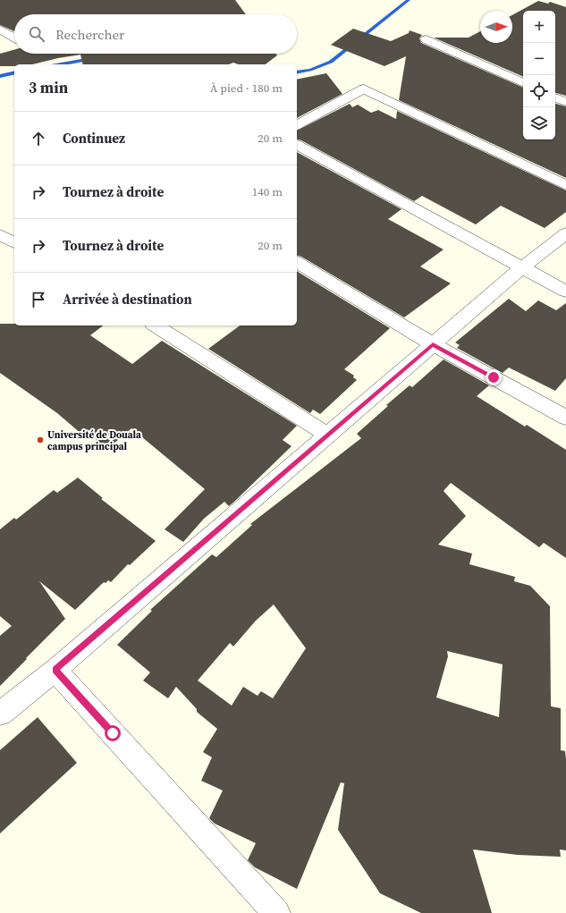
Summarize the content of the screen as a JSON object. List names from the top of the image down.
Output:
{
  "places": ["Université de Douala campus principal"],
  "north": "right",
  "page": {
    "map_buttons": ["+", "−"],
    "search": "Rechercher",
    "heading": ["3 min", "À pied · 180 m"],
    "list": [
      ["Continuez", "20 m"],
      ["Tournez à droite", "140 m"],
      ["Tournez à droite", "20 m"],
      "Arrivée à destination"
    ]
  }
}
